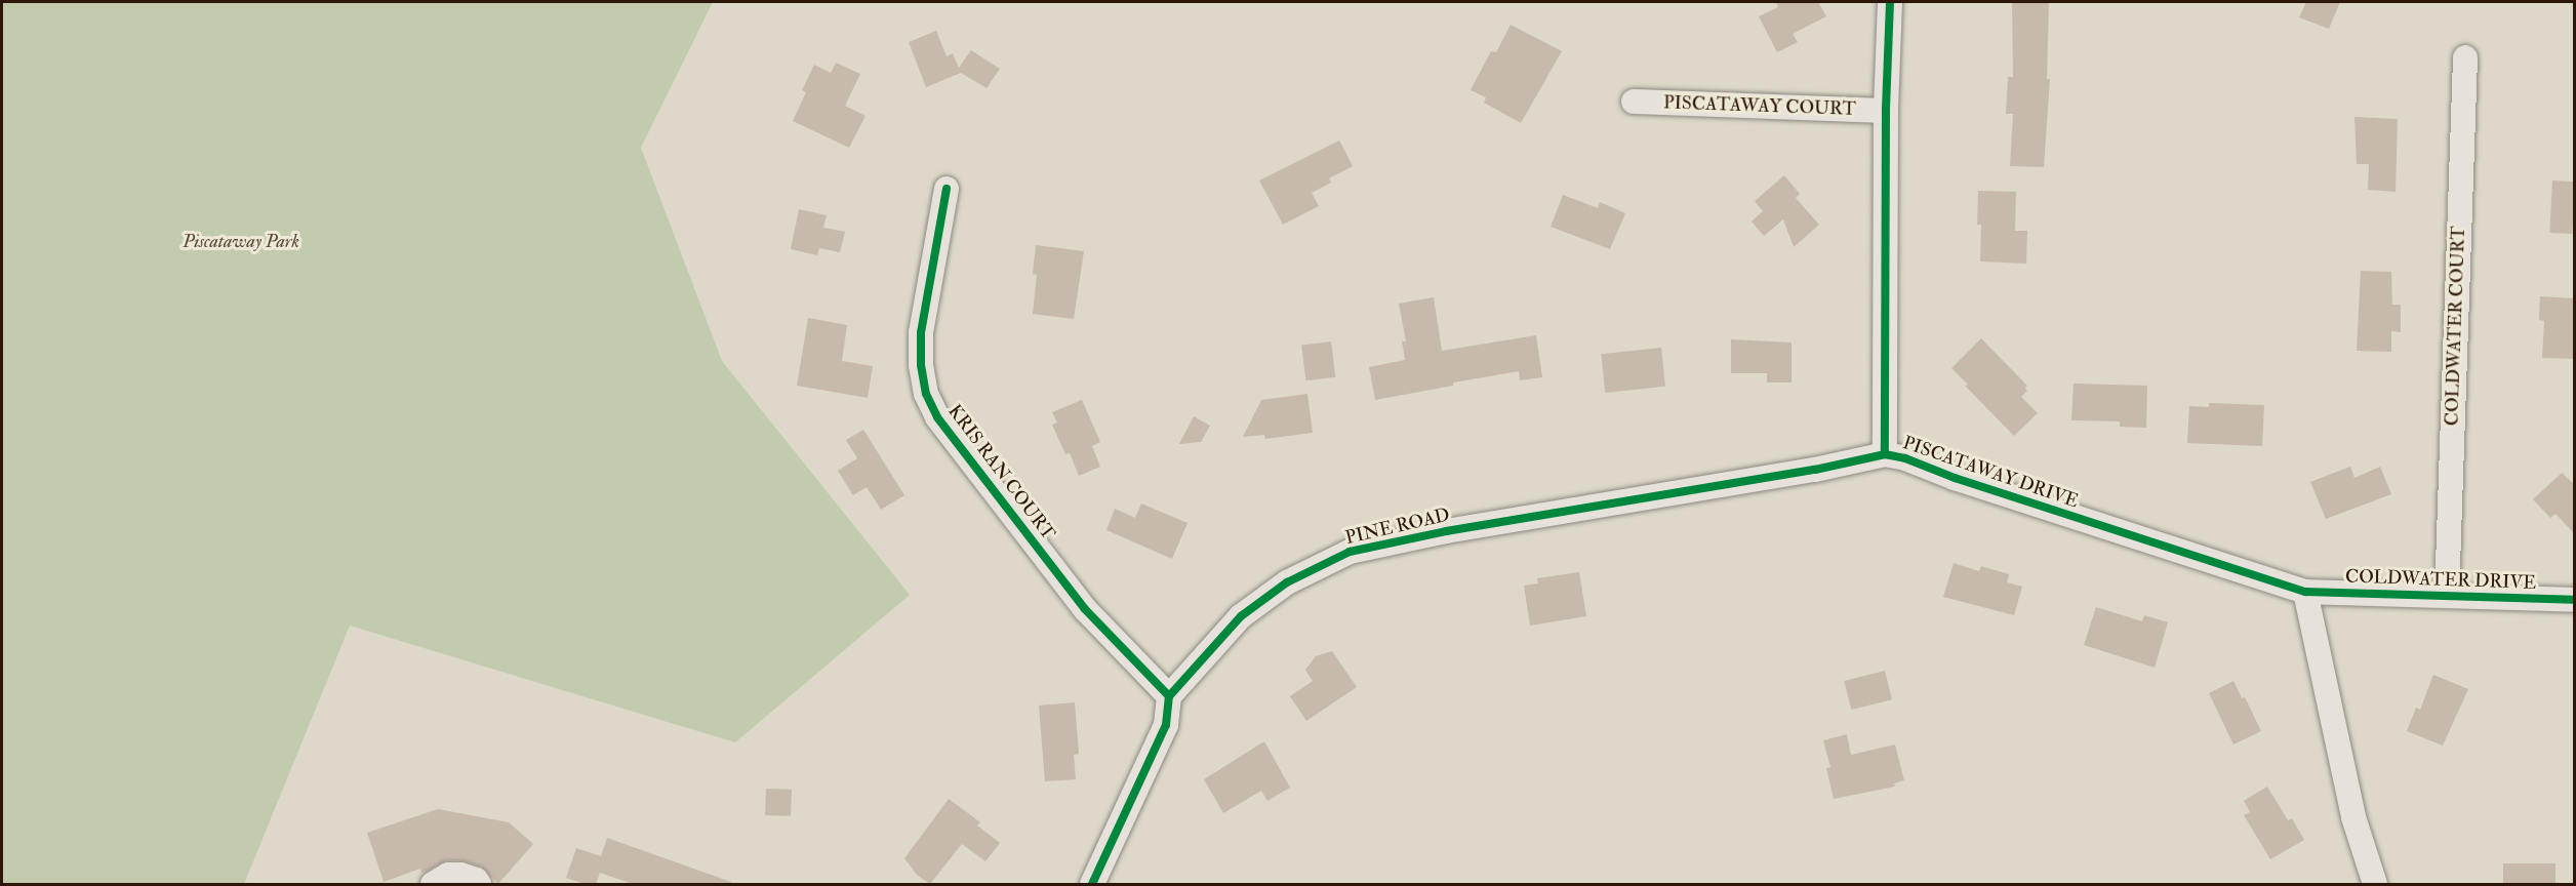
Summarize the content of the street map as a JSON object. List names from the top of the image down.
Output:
{
  "streets": {
    "street": [
      "PISCATAWAY COURT",
      "COLDWATER COURT",
      "KRIS RAN COURT",
      "PISCATAWAY DRIVE",
      "PINE ROAD",
      "COLDWATER DRIVE"
    ]
  },
  "crossings": [
    ["PISCATAWAY COURT", "PISCATAWAY DRIVE"],
    ["COLDWATER COURT", "COLDWATER DRIVE"],
    ["KRIS RAN COURT", "PINE ROAD"],
    ["PISCATAWAY DRIVE", "PINE ROAD"],
    ["PISCATAWAY DRIVE", "COLDWATER DRIVE"]
  ],
  "parks": ["Piscataway Park"]
}
